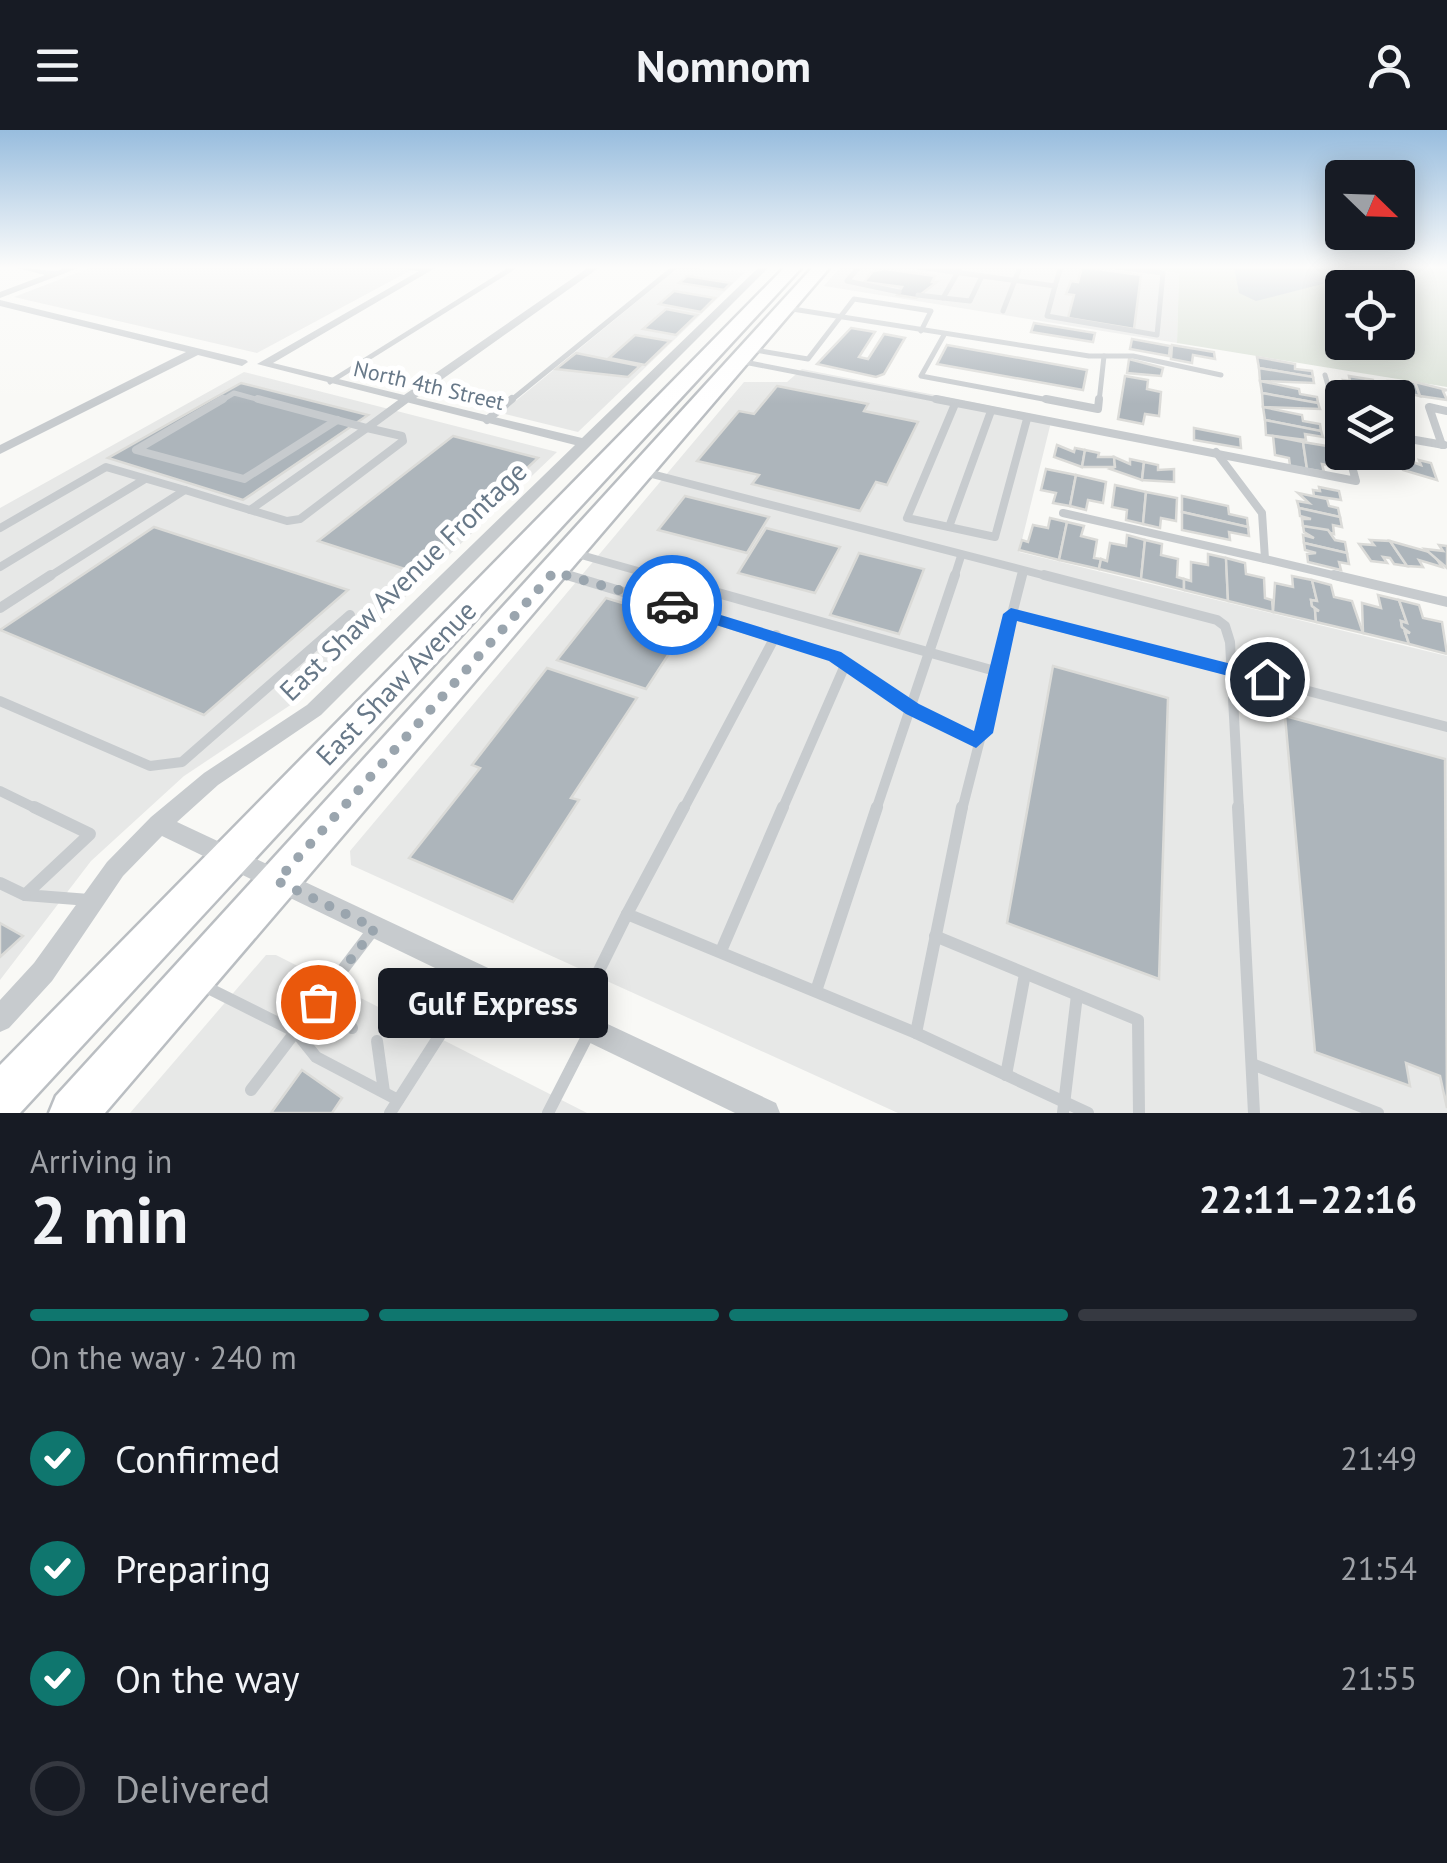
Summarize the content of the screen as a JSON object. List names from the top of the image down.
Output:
{
  "streets": {
    "main road": ["East Shaw Avenue"],
    "street": ["North 4th Street", "East Shaw Avenue Frontage"]
  },
  "crossings": [
    ["North 4th Street", "East Shaw Avenue Frontage"]
  ],
  "places": ["Gulf Express"],
  "north": "bottom right",
  "page": {
    "header": "Nomnom",
    "bubble": "Gulf Express",
    "heading": ["2 min", "Arriving in", "22:11–22:16"],
    "bar": "On the way · 240 m",
    "list": [
      ["Confirmed", "21:49"],
      ["Preparing", "21:54"],
      ["On the way", "21:55"],
      "Delivered"
    ]
  }
}
